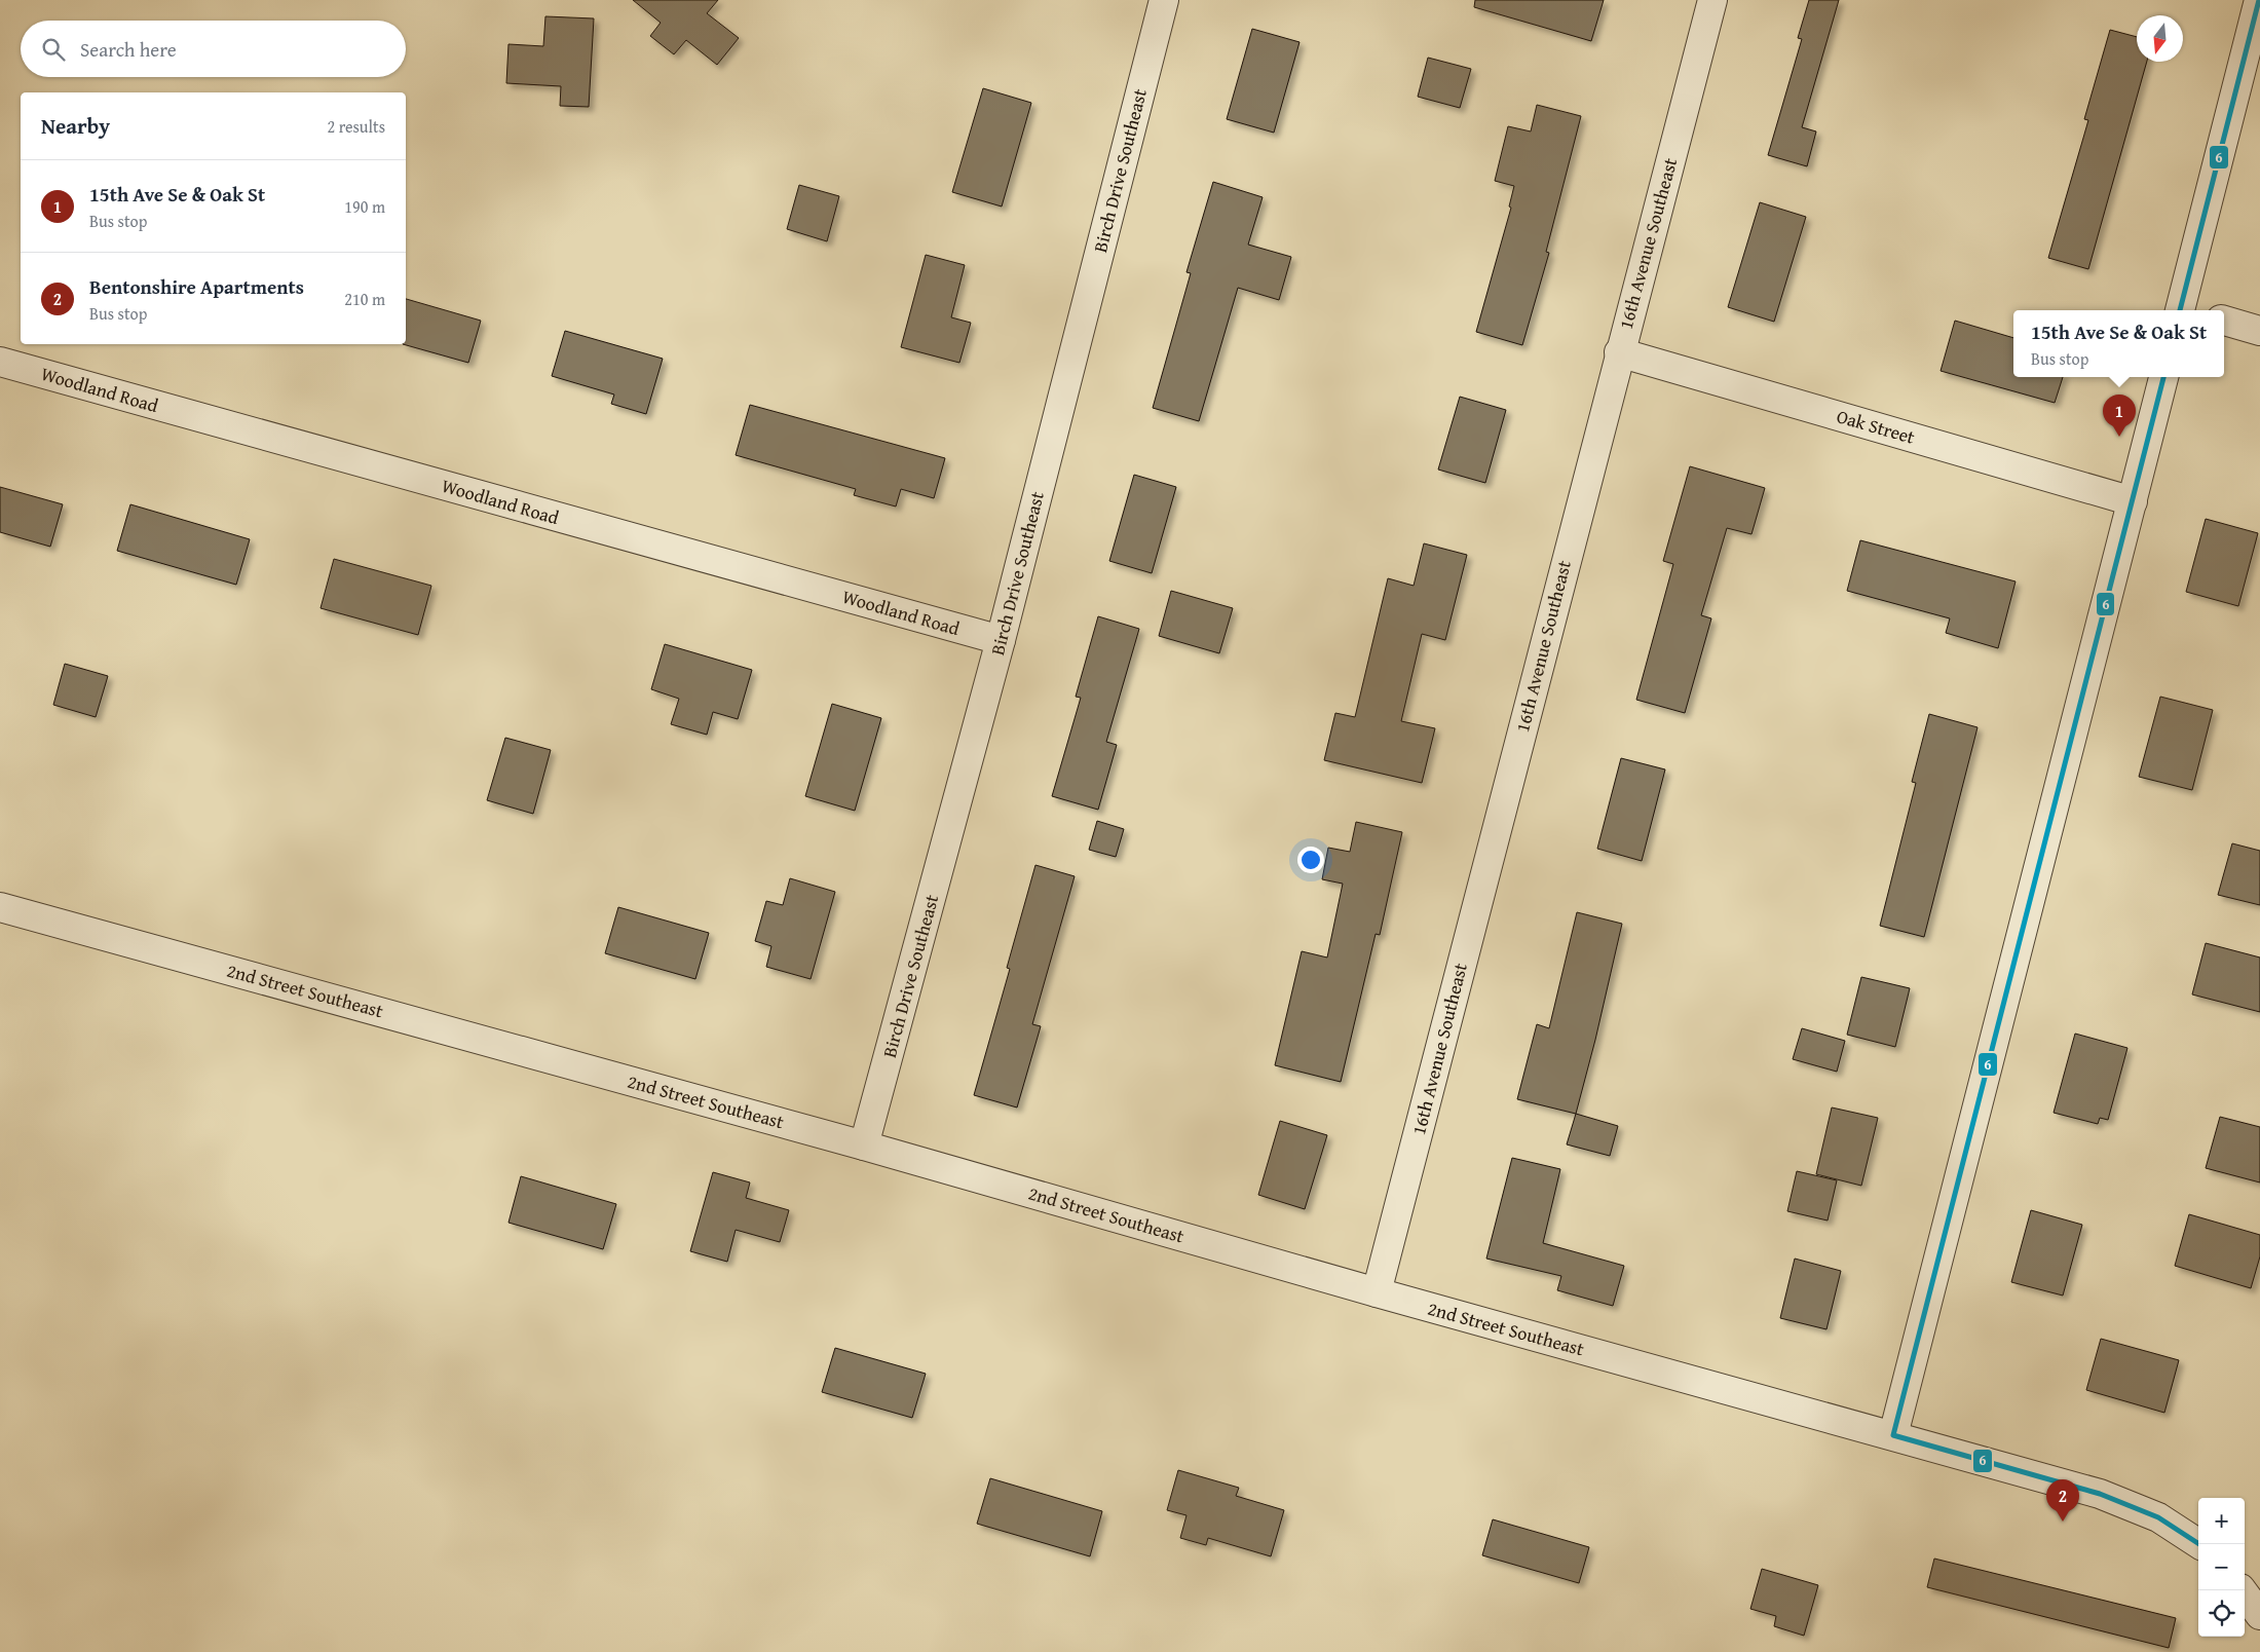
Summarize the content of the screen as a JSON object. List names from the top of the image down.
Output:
{
  "streets": {
    "street": [
      "Birch Drive Southeast",
      "16th Avenue Southeast",
      "Woodland Road",
      "Oak Street",
      "2nd Street Southeast"
    ]
  },
  "crossings": [
    ["Birch Drive Southeast", "Woodland Road"],
    ["Birch Drive Southeast", "2nd Street Southeast"],
    ["16th Avenue Southeast", "Oak Street"],
    ["16th Avenue Southeast", "2nd Street Southeast"]
  ],
  "lines": ["transit line 6"],
  "north": "bottom",
  "page": {
    "search": "Search here",
    "heading": ["Nearby", "2 results"],
    "list": [
      {
        "mark": "1",
        "name": "15th Ave Se & Oak St",
        "note": "Bus stop",
        "value": "190 m"
      },
      {
        "mark": "2",
        "name": "Bentonshire Apartments",
        "note": "Bus stop",
        "value": "210 m"
      }
    ],
    "popup": ["15th Ave Se & Oak St", "Bus stop"],
    "pins": ["1", "2"],
    "map_buttons": ["+", "−"]
  }
}
